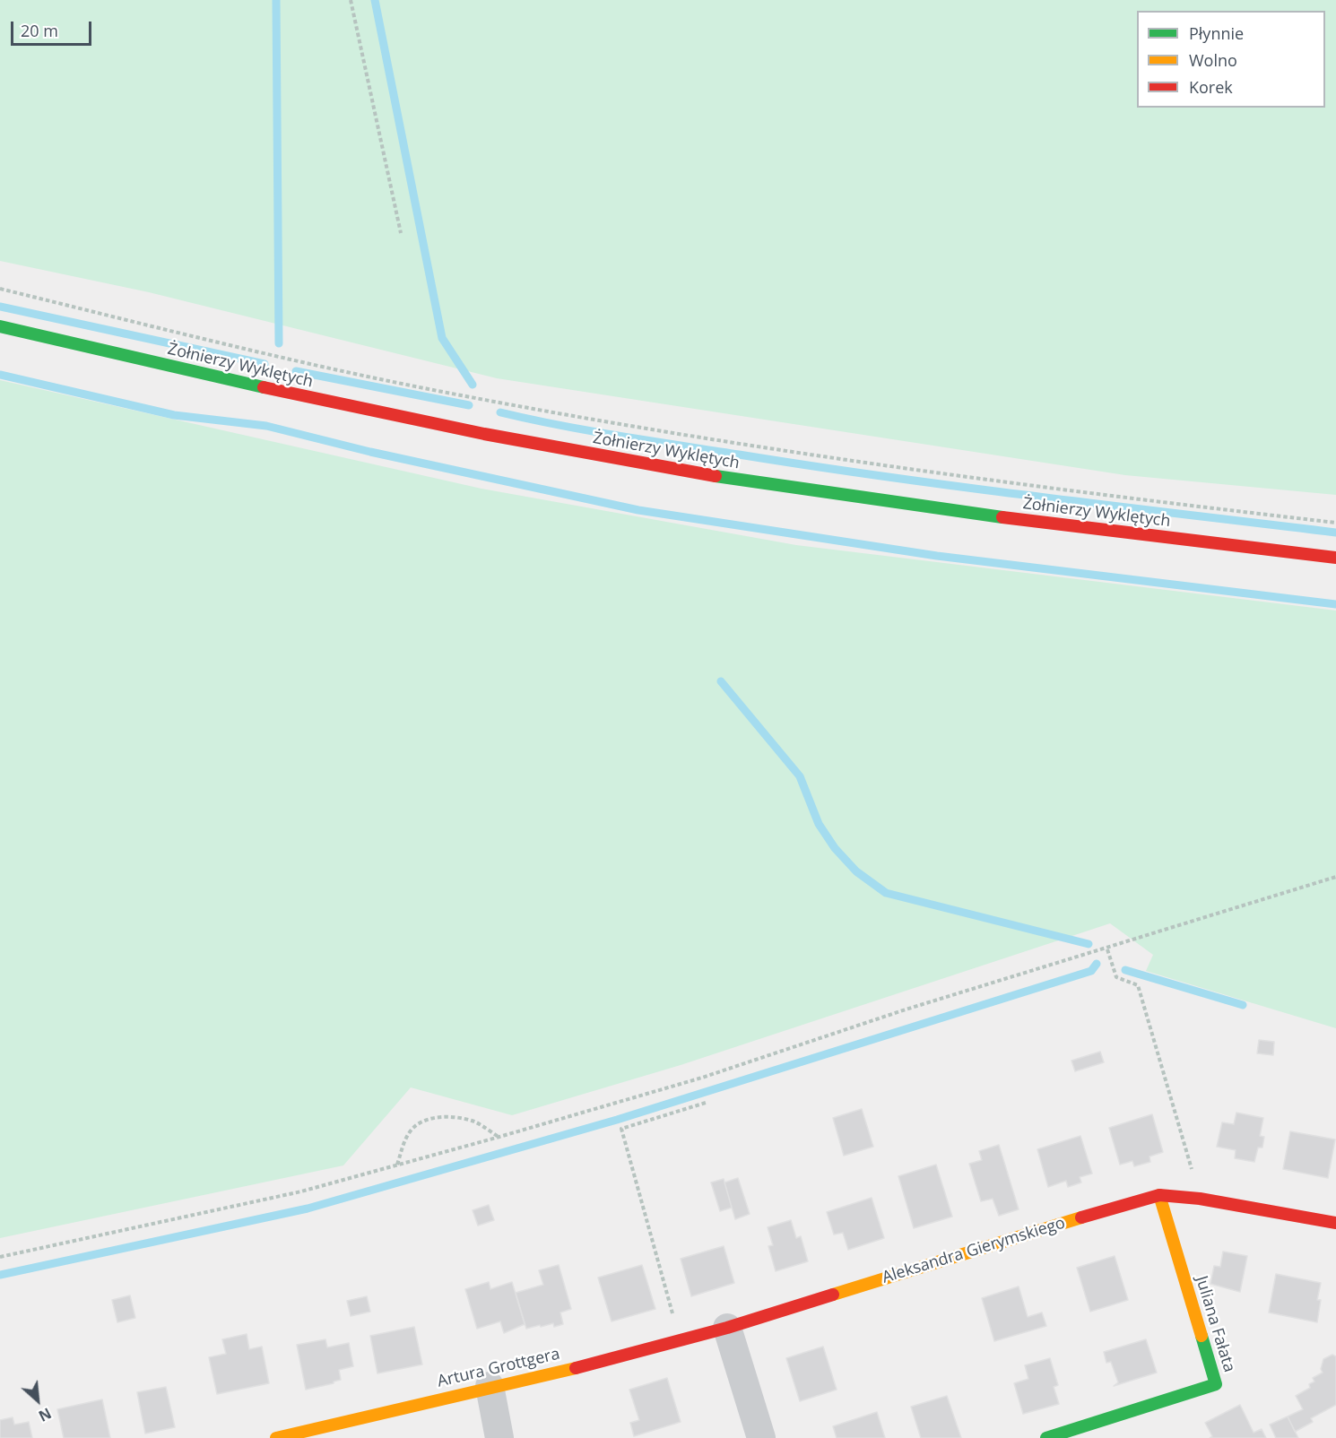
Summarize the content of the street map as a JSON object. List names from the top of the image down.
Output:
{
  "streets": {
    "street": [
      "Żołnierzy Wyklętych",
      "Aleksandra Gierymskiego",
      "Juliana Fałata",
      "Artura Grottgera"
    ]
  },
  "crossings": [
    ["Aleksandra Gierymskiego", "Juliana Fałata"],
    ["Aleksandra Gierymskiego", "Artura Grottgera"]
  ],
  "legend": ["Płynnie", "Wolno", "Korek"],
  "scale_bar": "20 m",
  "north": "bottom right"
}
